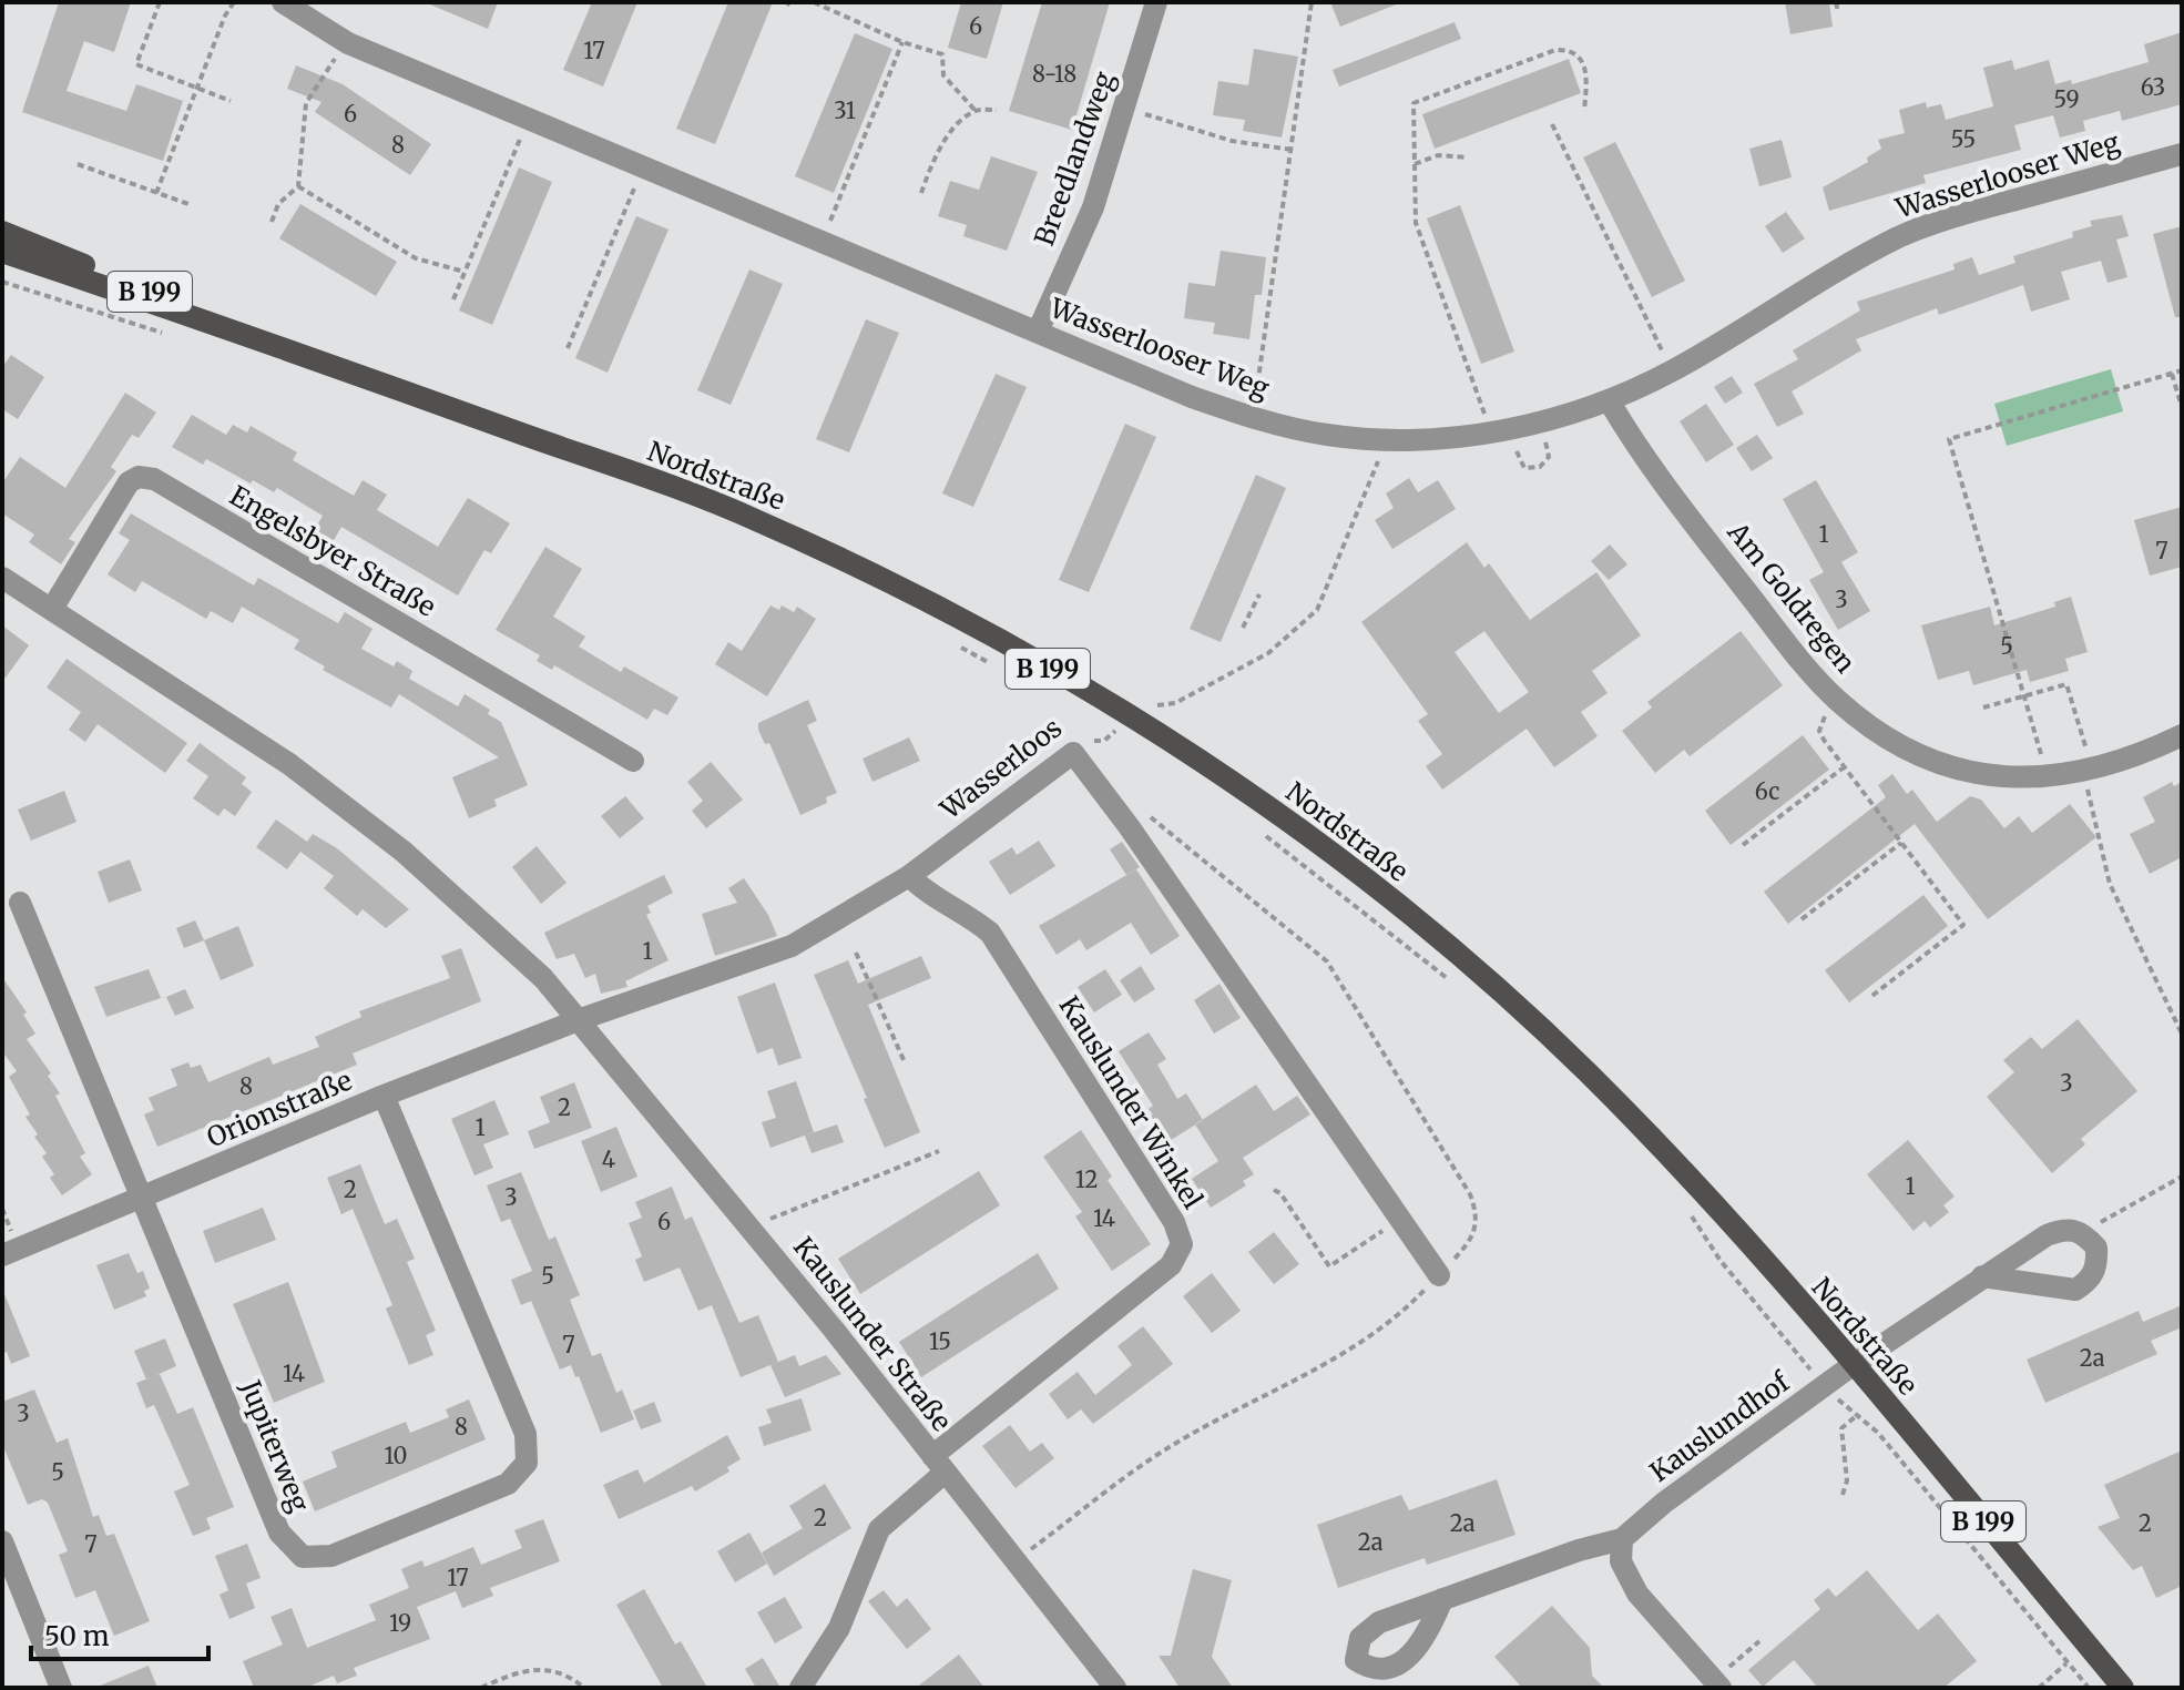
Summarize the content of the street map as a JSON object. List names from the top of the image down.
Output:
{
  "streets": {
    "main road": ["B 199", "Nordstraße"],
    "street": [
      "Breedlandweg",
      "Wasserlooser Weg",
      "Engelsbyer Straße",
      "Am Goldregen",
      "Wasserloos",
      "Kauslunder Winkel",
      "Orionstraße",
      "Kauslunder Straße",
      "Kauslundhof",
      "Jupiterweg"
    ]
  },
  "crossings": [
    ["Breedlandweg", "Wasserlooser Weg"],
    ["Wasserlooser Weg", "Am Goldregen"],
    ["Wasserlooser Weg", "Wasserloos"],
    ["Nordstraße", "Wasserloos"],
    ["Nordstraße", "Kauslundhof"],
    ["Wasserloos", "Kauslunder Winkel"],
    ["Wasserloos", "Orionstraße"],
    ["Wasserloos", "Kauslunder Straße"],
    ["Kauslunder Winkel", "Kauslunder Straße"],
    ["Orionstraße", "Kauslunder Straße"],
    ["Orionstraße", "Jupiterweg"]
  ],
  "house_numbers": [
    "6",
    "17",
    "8-18",
    "63",
    "59",
    "31",
    "6",
    "55",
    "8",
    "1",
    "7",
    "3",
    "5",
    "6c",
    "1",
    "3",
    "8",
    "2",
    "1",
    "4",
    "12",
    "1",
    "2",
    "3",
    "14",
    "6",
    "5",
    "15",
    "7",
    "2a",
    "14",
    "3",
    "8",
    "10",
    "5",
    "2",
    "2a",
    "2",
    "2a",
    "7",
    "17",
    "19"
  ],
  "scale_bar": "50 m"
}
